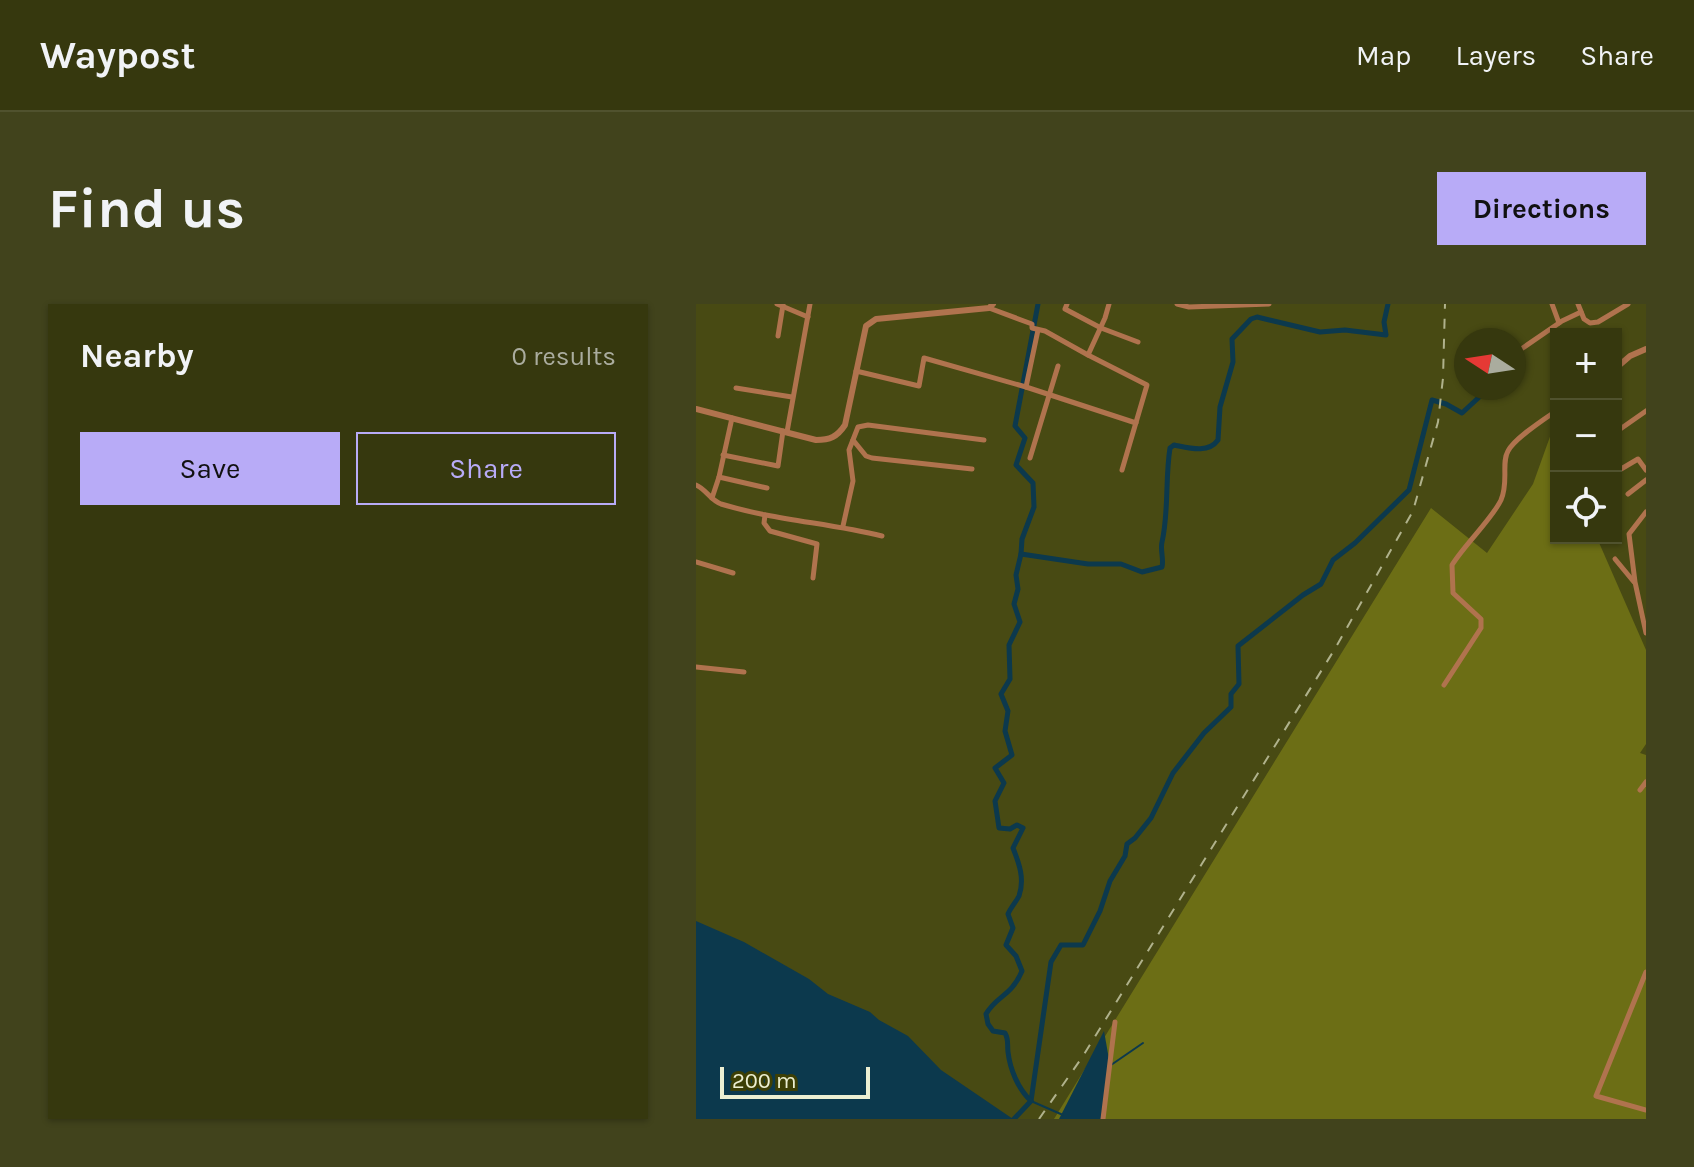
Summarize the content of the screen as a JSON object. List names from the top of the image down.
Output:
{
  "scale_bar": "200 m",
  "north": "left",
  "page": {
    "header": "Waypost",
    "nav": ["Map", "Layers", "Share"],
    "buttons": [
      "Directions",
      ["Save", "Share"]
    ],
    "title": "Find us",
    "heading": ["Nearby", "0 results"],
    "map_buttons": ["+", "−"],
    "scale": "200 m"
  }
}
